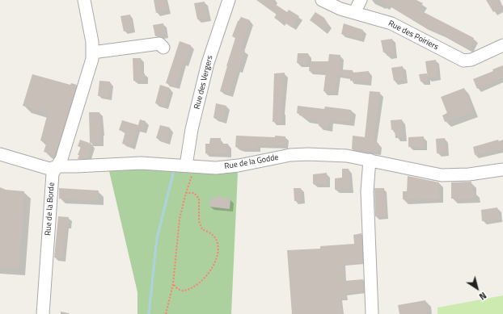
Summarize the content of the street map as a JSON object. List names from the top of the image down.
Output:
{
  "streets": {
    "street": [
      "Rue des Poiriers",
      "Rue des Vergers",
      "Rue de la Godde",
      "Rue de la Borde"
    ]
  },
  "crossings": [
    ["Rue des Vergers", "Rue de la Godde"],
    ["Rue de la Godde", "Rue de la Borde"]
  ],
  "north": "bottom right"
}
